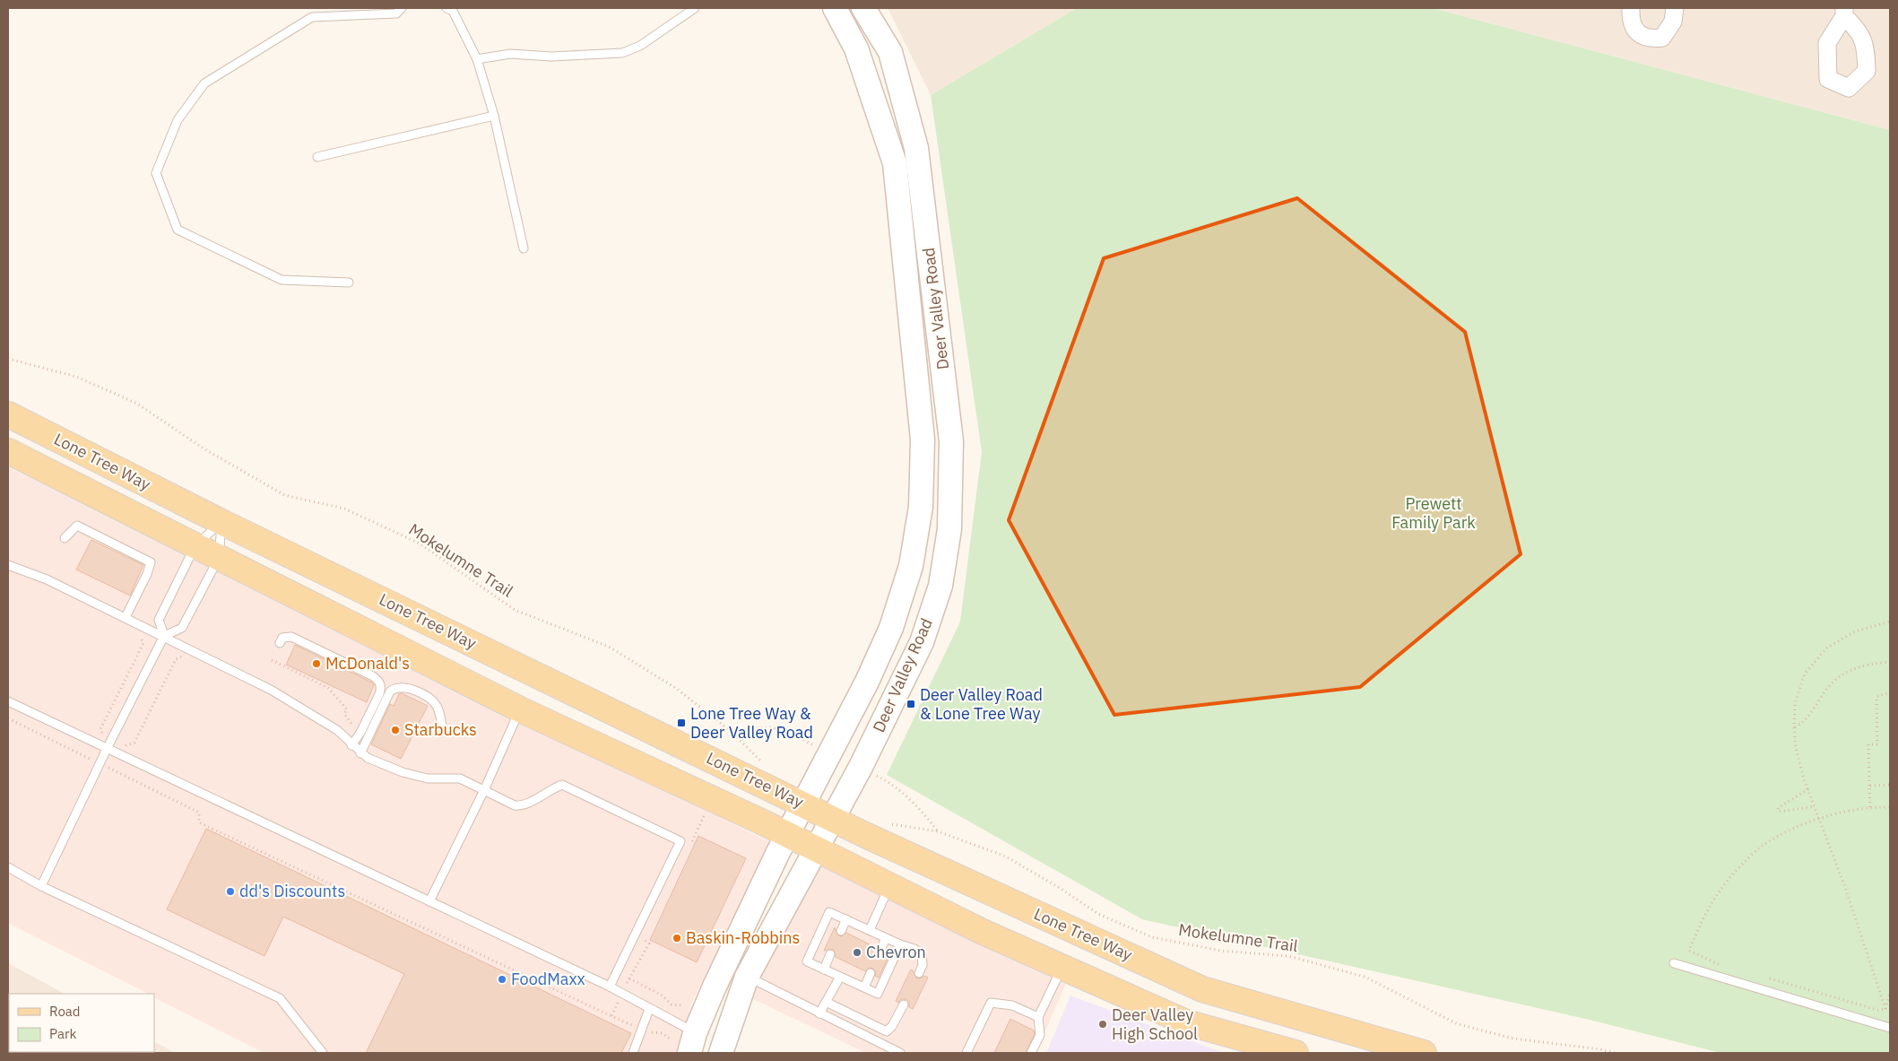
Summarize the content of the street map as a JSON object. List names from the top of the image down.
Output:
{
  "streets": {
    "main road": ["Deer Valley Road", "Lone Tree Way"],
    "path": ["Mokelumne Trail"]
  },
  "crossings": [
    ["Deer Valley Road", "Lone Tree Way"]
  ],
  "parks": ["Prewett Family Park"],
  "places": {
    "other": [
      "McDonald's",
      "Starbucks",
      "dd's Discounts",
      "Baskin-Robbins",
      "Chevron",
      "FoodMaxx",
      "Deer Valley High School"
    ],
    "transit": ["Deer Valley Road & Lone Tree Way", "Lone Tree Way & Deer Valley Road"]
  },
  "legend": ["Road", "Park"]
}
